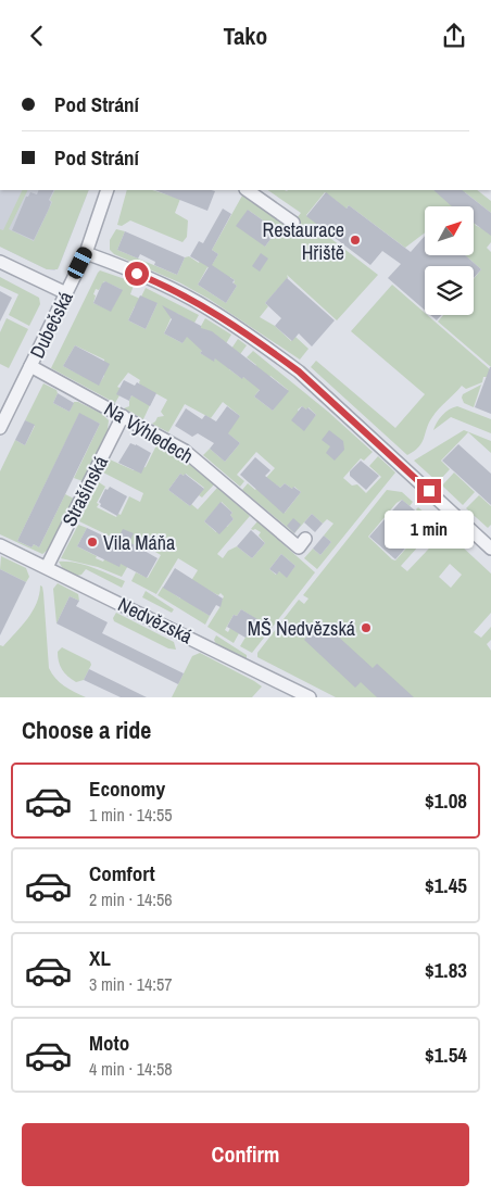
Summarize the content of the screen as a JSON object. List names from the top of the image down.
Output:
{
  "streets": {
    "street": [
      "Dubečská",
      "Na Výhledech",
      "Strašínská",
      "Nedvězská"
    ]
  },
  "crossings": [
    ["Dubečská", "Na Výhledech"],
    ["Na Výhledech", "Strašínská"],
    ["Strašínská", "Nedvězská"]
  ],
  "places": ["Restaurace Hřiště", "Vila Máňa", "MŠ Nedvězská"],
  "north": "top right",
  "page": {
    "header": "Tako",
    "banner": ["Pod Strání", "Pod Strání"],
    "bubble": "1 min",
    "heading": "Choose a ride",
    "list": [
      {
        "name": "Economy",
        "note": "1 min · 14:55",
        "value": "$1.08"
      },
      {
        "name": "Comfort",
        "note": "2 min · 14:56",
        "value": "$1.45"
      },
      {
        "name": "XL",
        "note": "3 min · 14:57",
        "value": "$1.83"
      },
      {
        "name": "Moto",
        "note": "4 min · 14:58",
        "value": "$1.54"
      }
    ],
    "buttons": "Confirm"
  }
}
